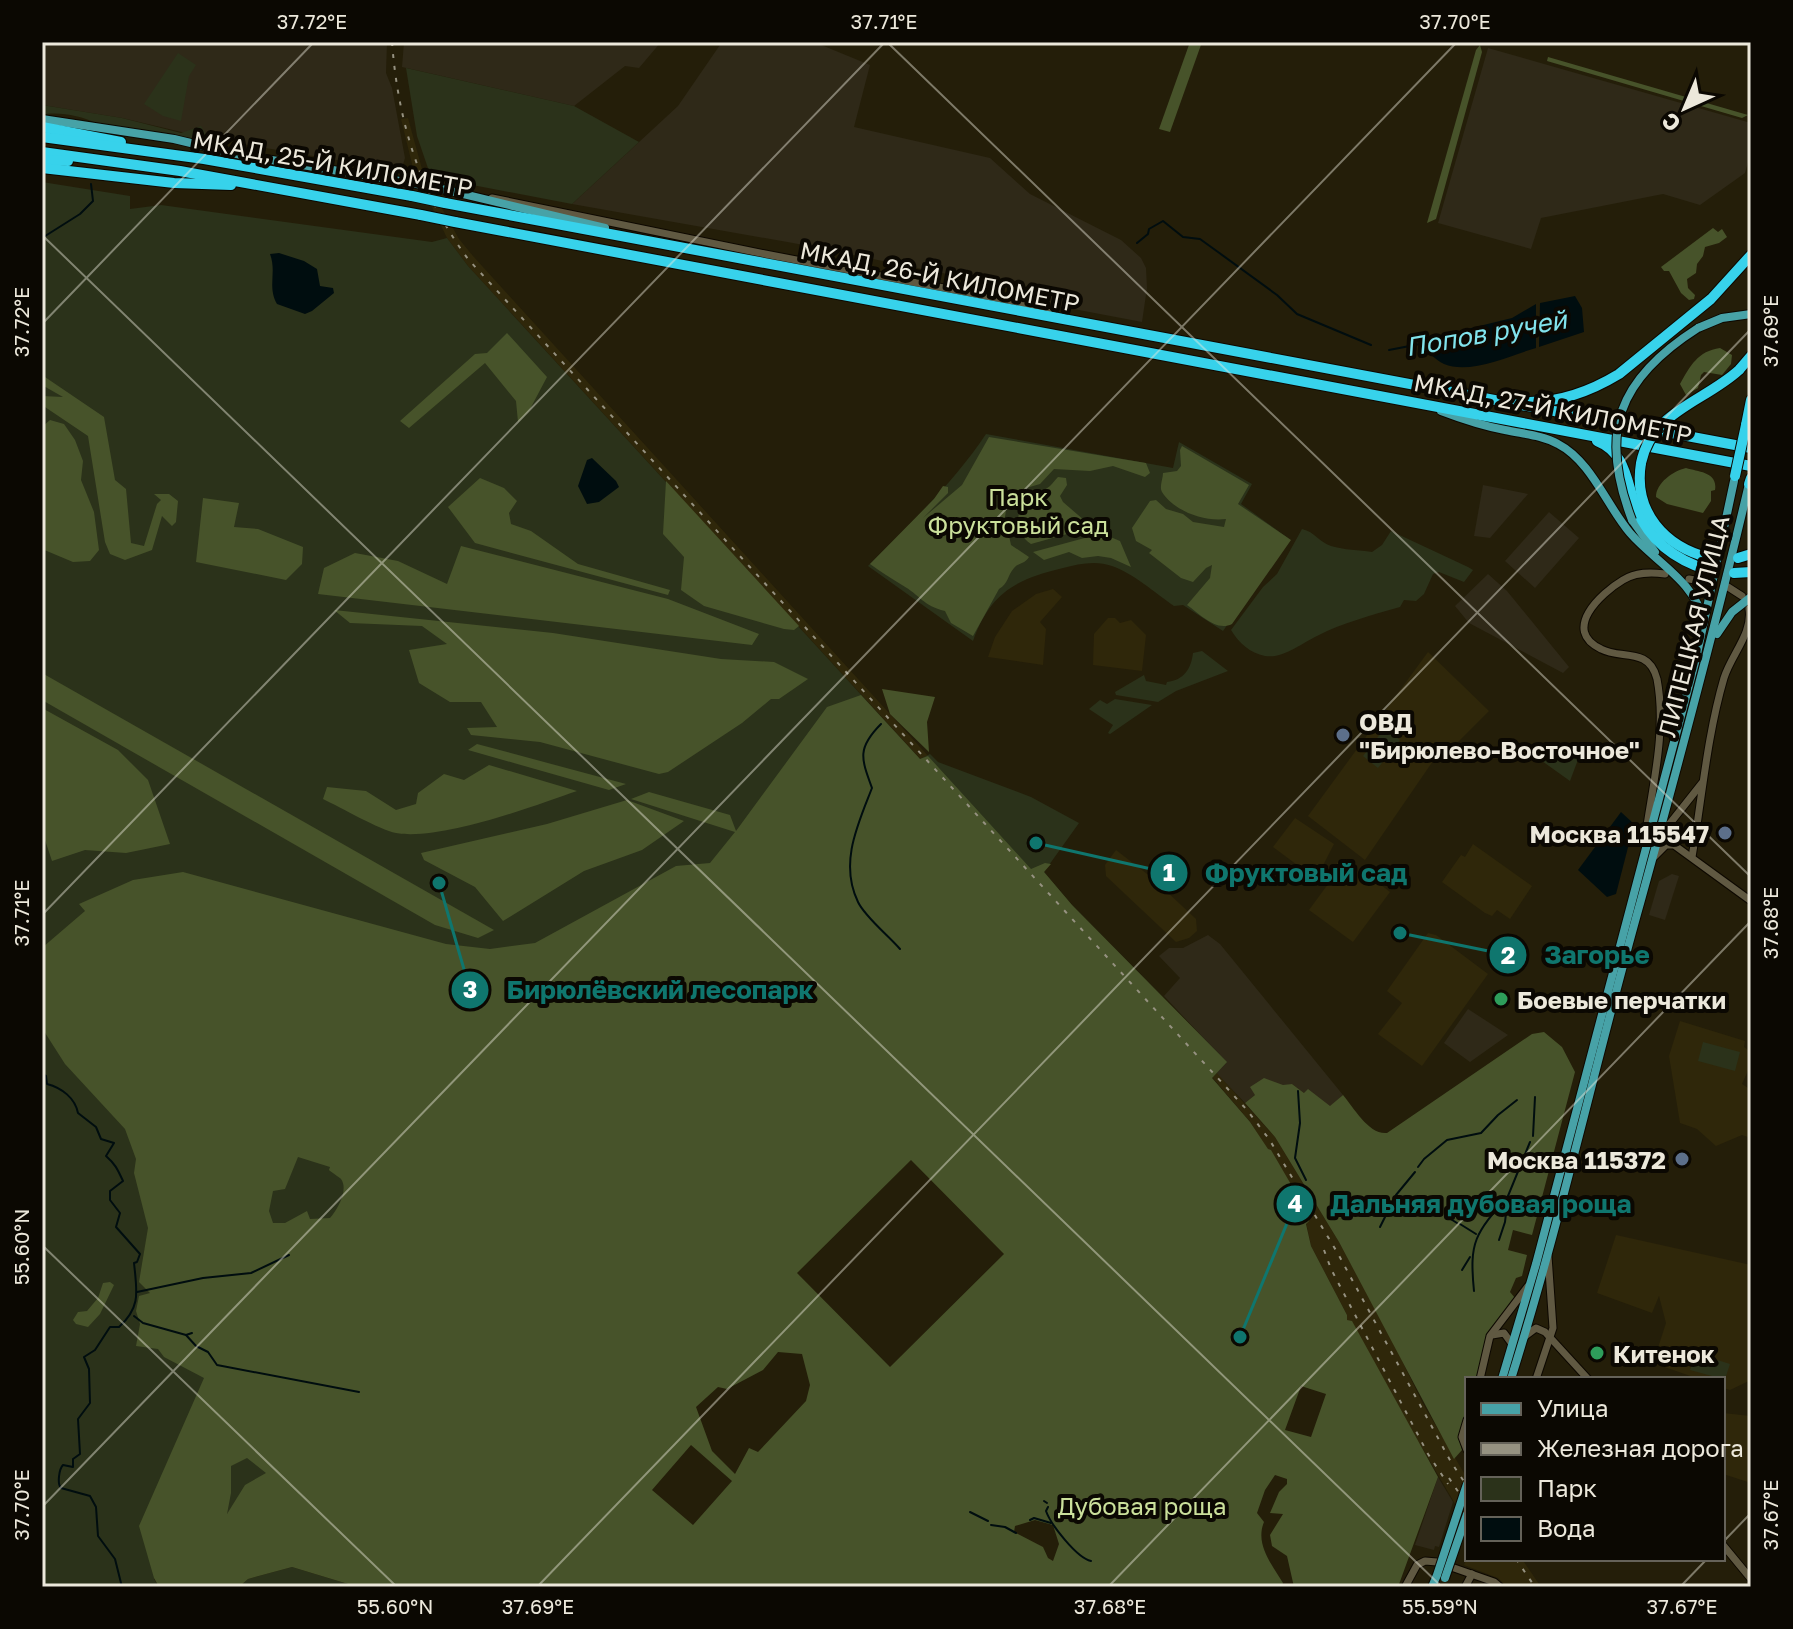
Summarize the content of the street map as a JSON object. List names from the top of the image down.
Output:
{
  "streets": {
    "highway": ["МКАД, 25-Й КИЛОМЕТР", "МКАД, 26-Й КИЛОМЕТР", "МКАД, 27-Й КИЛОМЕТР"],
    "main road": ["ЛИПЕЦКАЯ УЛИЦА"]
  },
  "crossings": [
    ["МКАД, 25-Й КИЛОМЕТР", "МКАД, 26-Й КИЛОМЕТР"],
    ["МКАД, 26-Й КИЛОМЕТР", "МКАД, 27-Й КИЛОМЕТР"]
  ],
  "water": ["Попов ручей"],
  "parks": ["Парк Фруктовый сад", "Дубовая роща"],
  "places": [
    "ОВД \"Бирюлево-Восточное\"",
    "Москва 115547",
    "Фруктовый сад",
    "Бирюлёвский лесопарк",
    "Загорье",
    "Боевые перчатки",
    "Москва 115372",
    "Дальняя дубовая роща",
    "Китенок"
  ],
  "legend": [
    "Улица",
    "Железная дорога",
    "Парк",
    "Вода"
  ],
  "north": "bottom left",
  "coordinates": [
    "37.72°E",
    "37.71°E",
    "37.70°E",
    "37.69°E",
    "37.68°E",
    "55.60°N",
    "37.67°E",
    "55.59°N"
  ]
}
